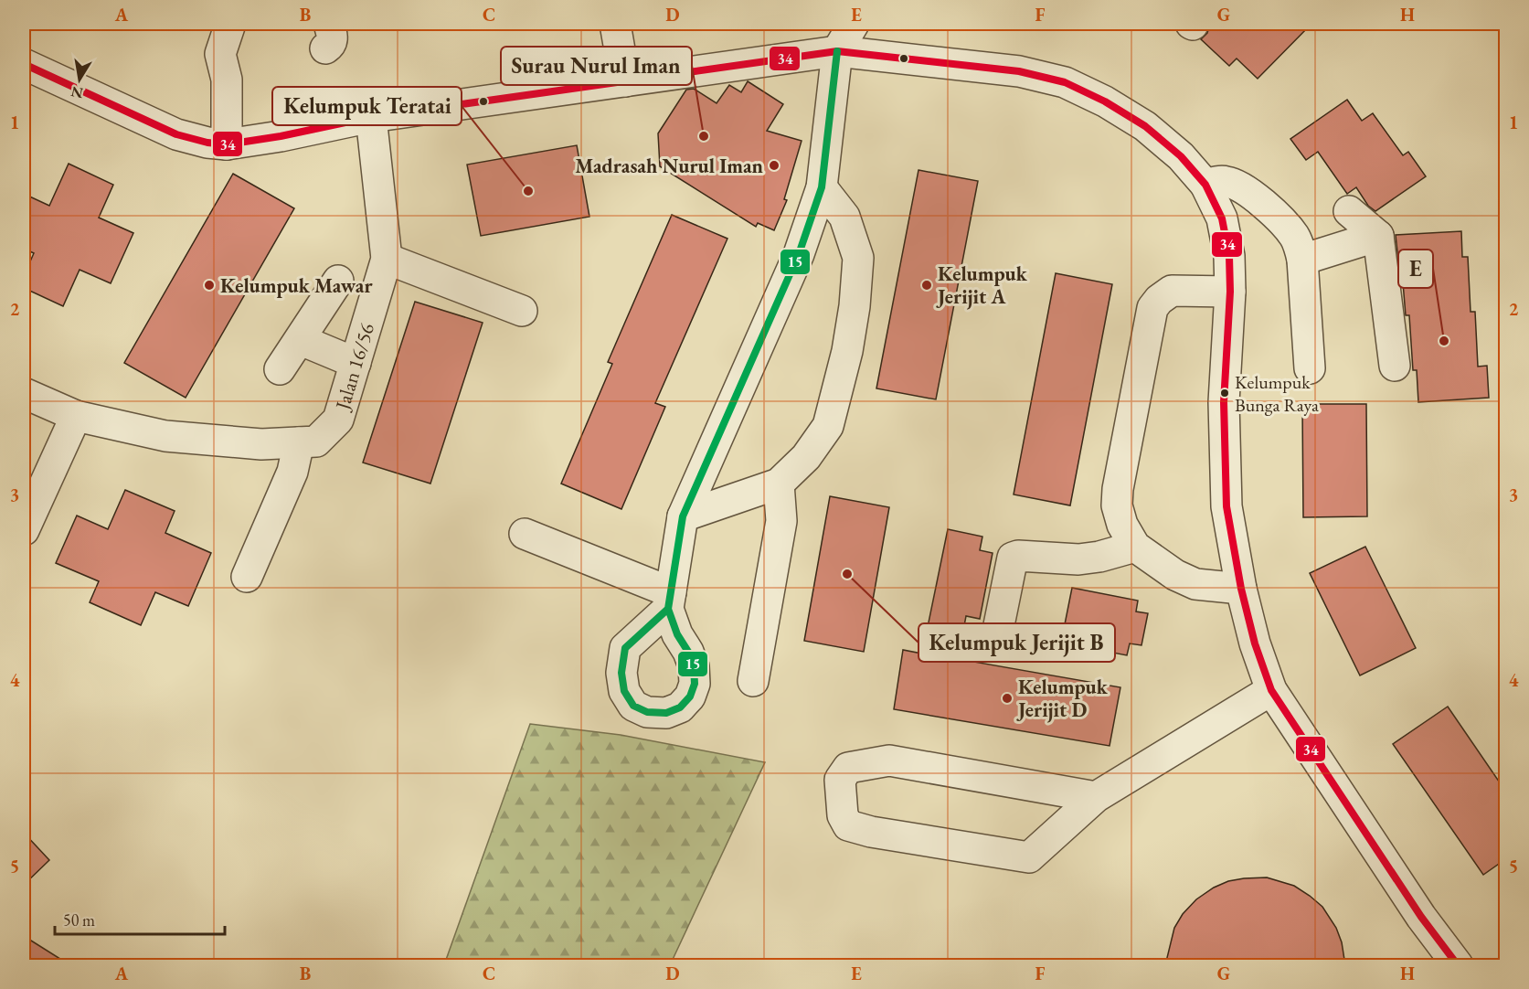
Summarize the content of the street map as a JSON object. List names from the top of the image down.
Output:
{
  "streets": {
    "street": ["Jalan 16/56"]
  },
  "places": [
    "Surau Nurul Iman",
    "Madrasah Nurul Iman",
    "Kelumpuk Teratai",
    "Kelumpuk Mawar",
    "Kelumpuk Jerijit A",
    "E",
    "Kelumpuk Bunga Raya",
    "Kelumpuk Jerijit B",
    "Kelumpuk Jerijit D"
  ],
  "lines": ["transit line 34", "transit line 15"],
  "scale_bar": "50 m",
  "north": "bottom",
  "grid": {
    "columns": [
      "A",
      "B",
      "C",
      "D",
      "E",
      "F",
      "G",
      "H"
    ],
    "rows": [
      "1",
      "2",
      "3",
      "4",
      "5"
    ]
  }
}
